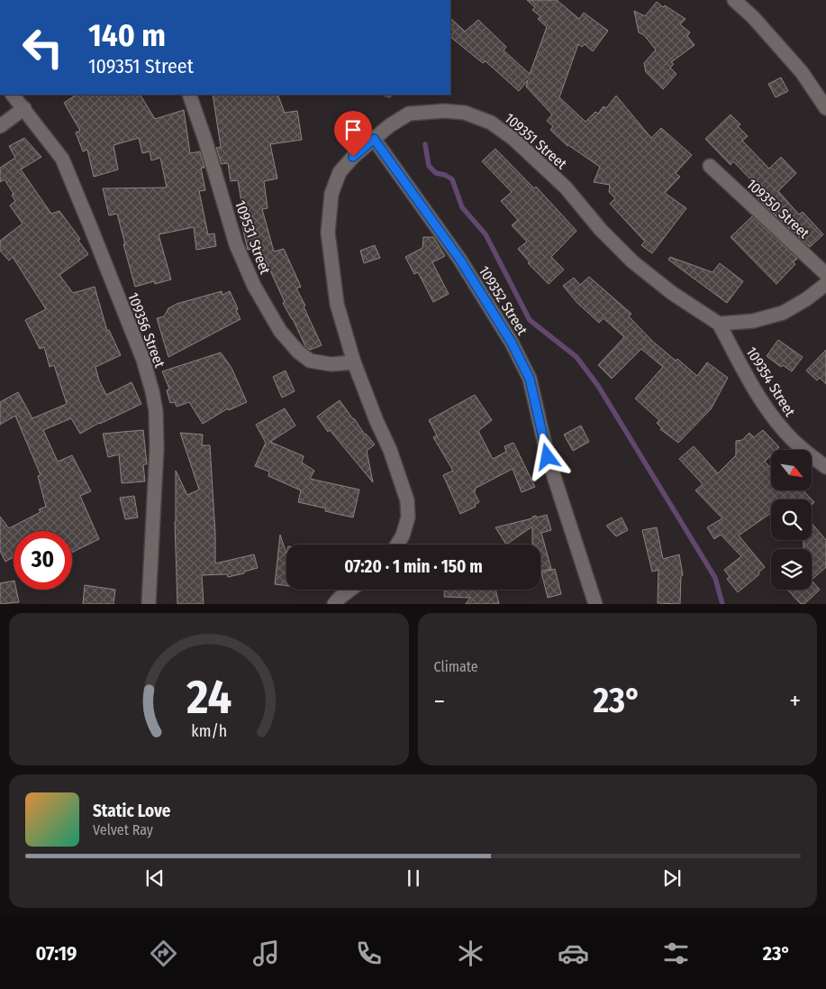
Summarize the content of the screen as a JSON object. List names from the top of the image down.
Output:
{
  "streets": {
    "street": [
      "109351 Street",
      "109350 Street",
      "109531 Street",
      "109352 Street",
      "109356 Street",
      "109354 Street"
    ]
  },
  "crossings": [
    ["109351 Street", "109531 Street"],
    ["109351 Street", "109352 Street"],
    ["109351 Street", "109354 Street"]
  ],
  "north": "bottom right",
  "page": {
    "turn": ["140 m", "109351 Street"],
    "limit": "30",
    "trip": "07:20 · 1 min · 150 m",
    "tile": "Climate",
    "heat": ["−", "23°", "+"],
    "song": ["Static Love", "Velvet Ray"],
    "tabs": ["07:19", "23°"],
    "gauge": ["24", "km/h"]
  }
}
